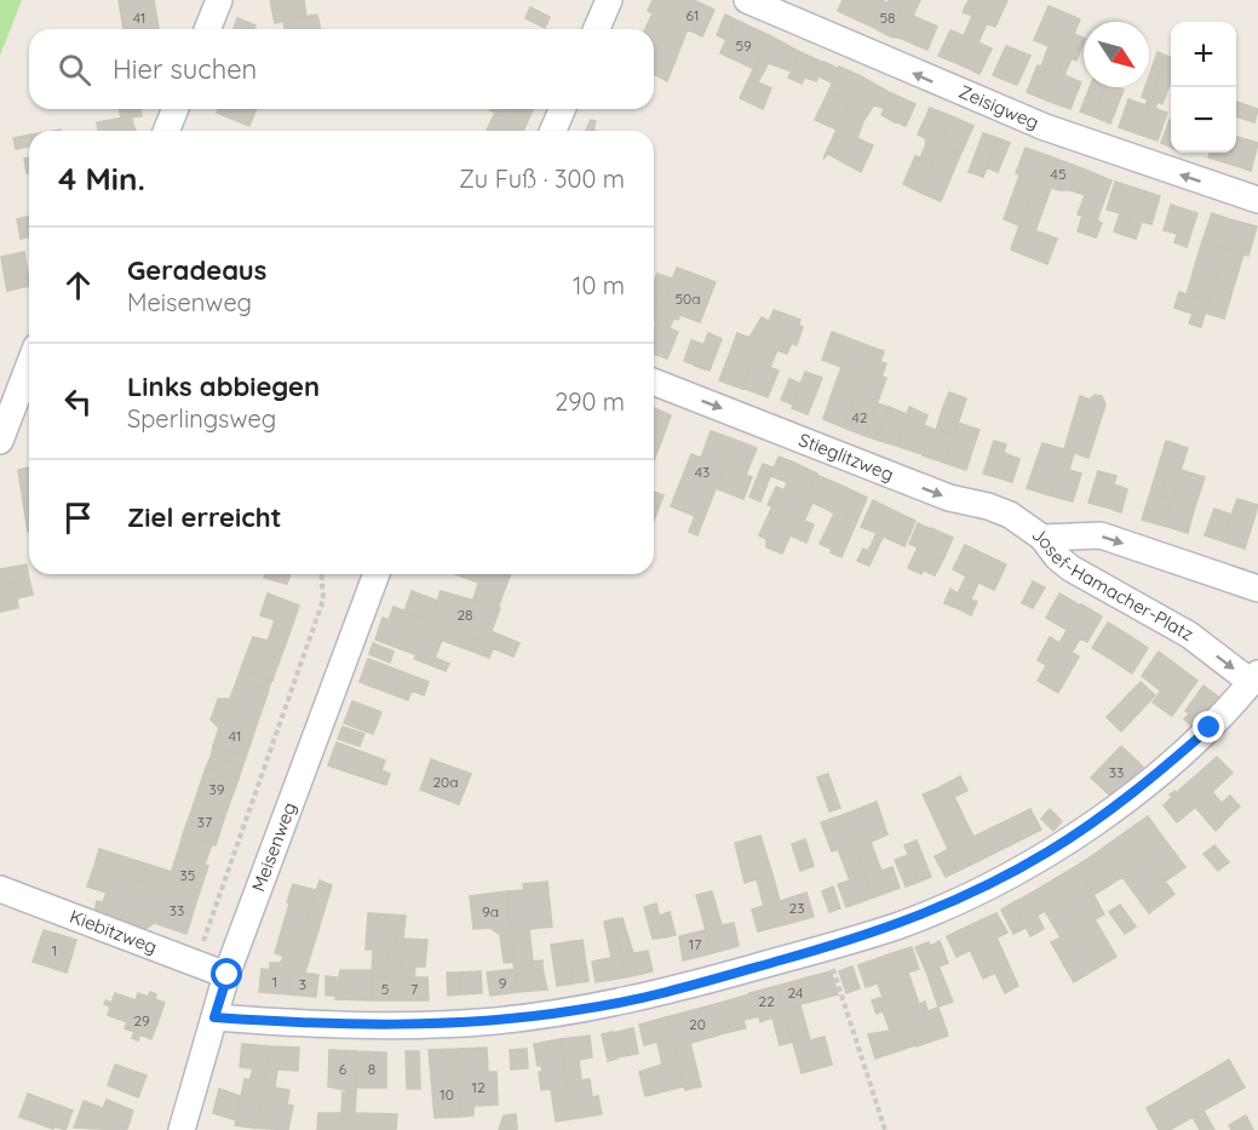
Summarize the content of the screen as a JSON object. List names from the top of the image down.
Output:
{
  "streets": {
    "street": [
      "Zeisigweg",
      "Stieglitzweg",
      "Josef-Hamacher-Platz",
      "Meisenweg",
      "Kiebitzweg"
    ]
  },
  "crossings": [
    ["Stieglitzweg", "Josef-Hamacher-Platz"],
    ["Meisenweg", "Kiebitzweg"]
  ],
  "one_way": ["Zeisigweg", "Stieglitzweg", "Josef-Hamacher-Platz"],
  "house_numbers": [
    "61",
    "41",
    "58",
    "59",
    "45",
    "50a",
    "42",
    "43",
    "28",
    "41",
    "33",
    "20a",
    "39",
    "37",
    "35",
    "23",
    "33",
    "9a",
    "17",
    "1",
    "1",
    "9",
    "3",
    "5",
    "7",
    "24",
    "22",
    "29",
    "20",
    "6",
    "8",
    "12",
    "10"
  ],
  "north": "bottom right",
  "page": {
    "map_buttons": ["+", "−"],
    "search": "Hier suchen",
    "heading": ["4 Min.", "Zu Fuß · 300 m"],
    "list": [
      ["Geradeaus", "Meisenweg", "10 m"],
      ["Links abbiegen", "Sperlingsweg", "290 m"],
      "Ziel erreicht"
    ]
  }
}
